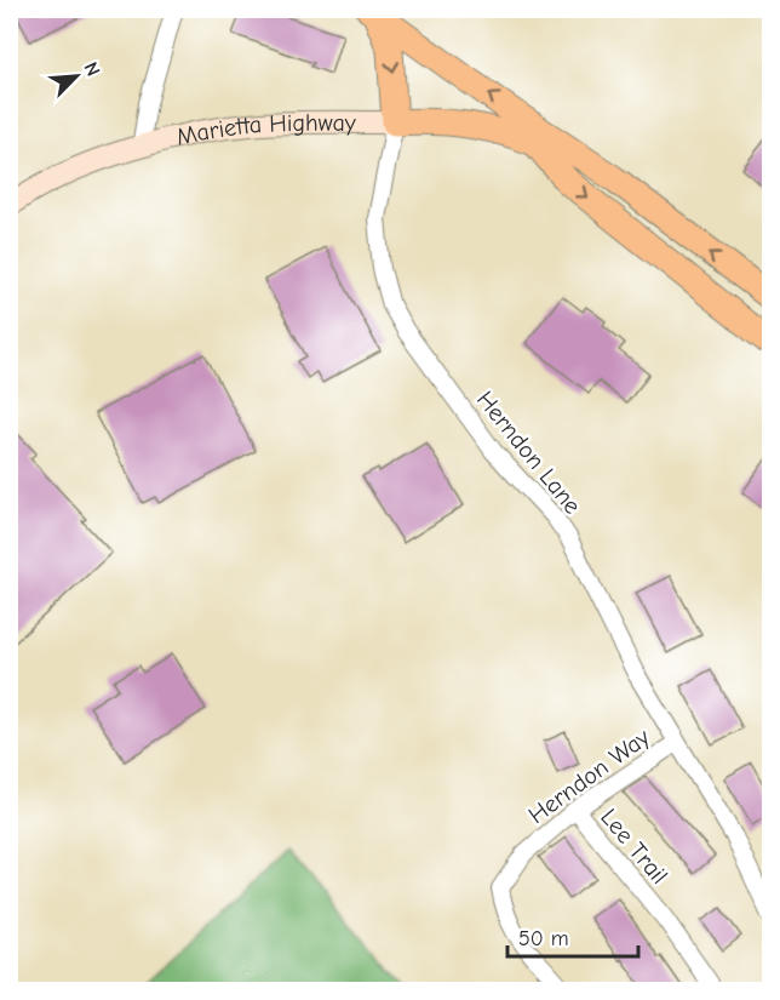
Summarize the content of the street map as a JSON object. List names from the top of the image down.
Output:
{
  "streets": {
    "main road": ["Marietta Highway"],
    "street": ["Herndon Lane", "Herndon Way", "Lee Trail"]
  },
  "crossings": [
    ["Marietta Highway", "Herndon Lane"],
    ["Herndon Lane", "Herndon Way"],
    ["Herndon Way", "Lee Trail"]
  ],
  "scale_bar": "50 m",
  "north": "top right"
}
